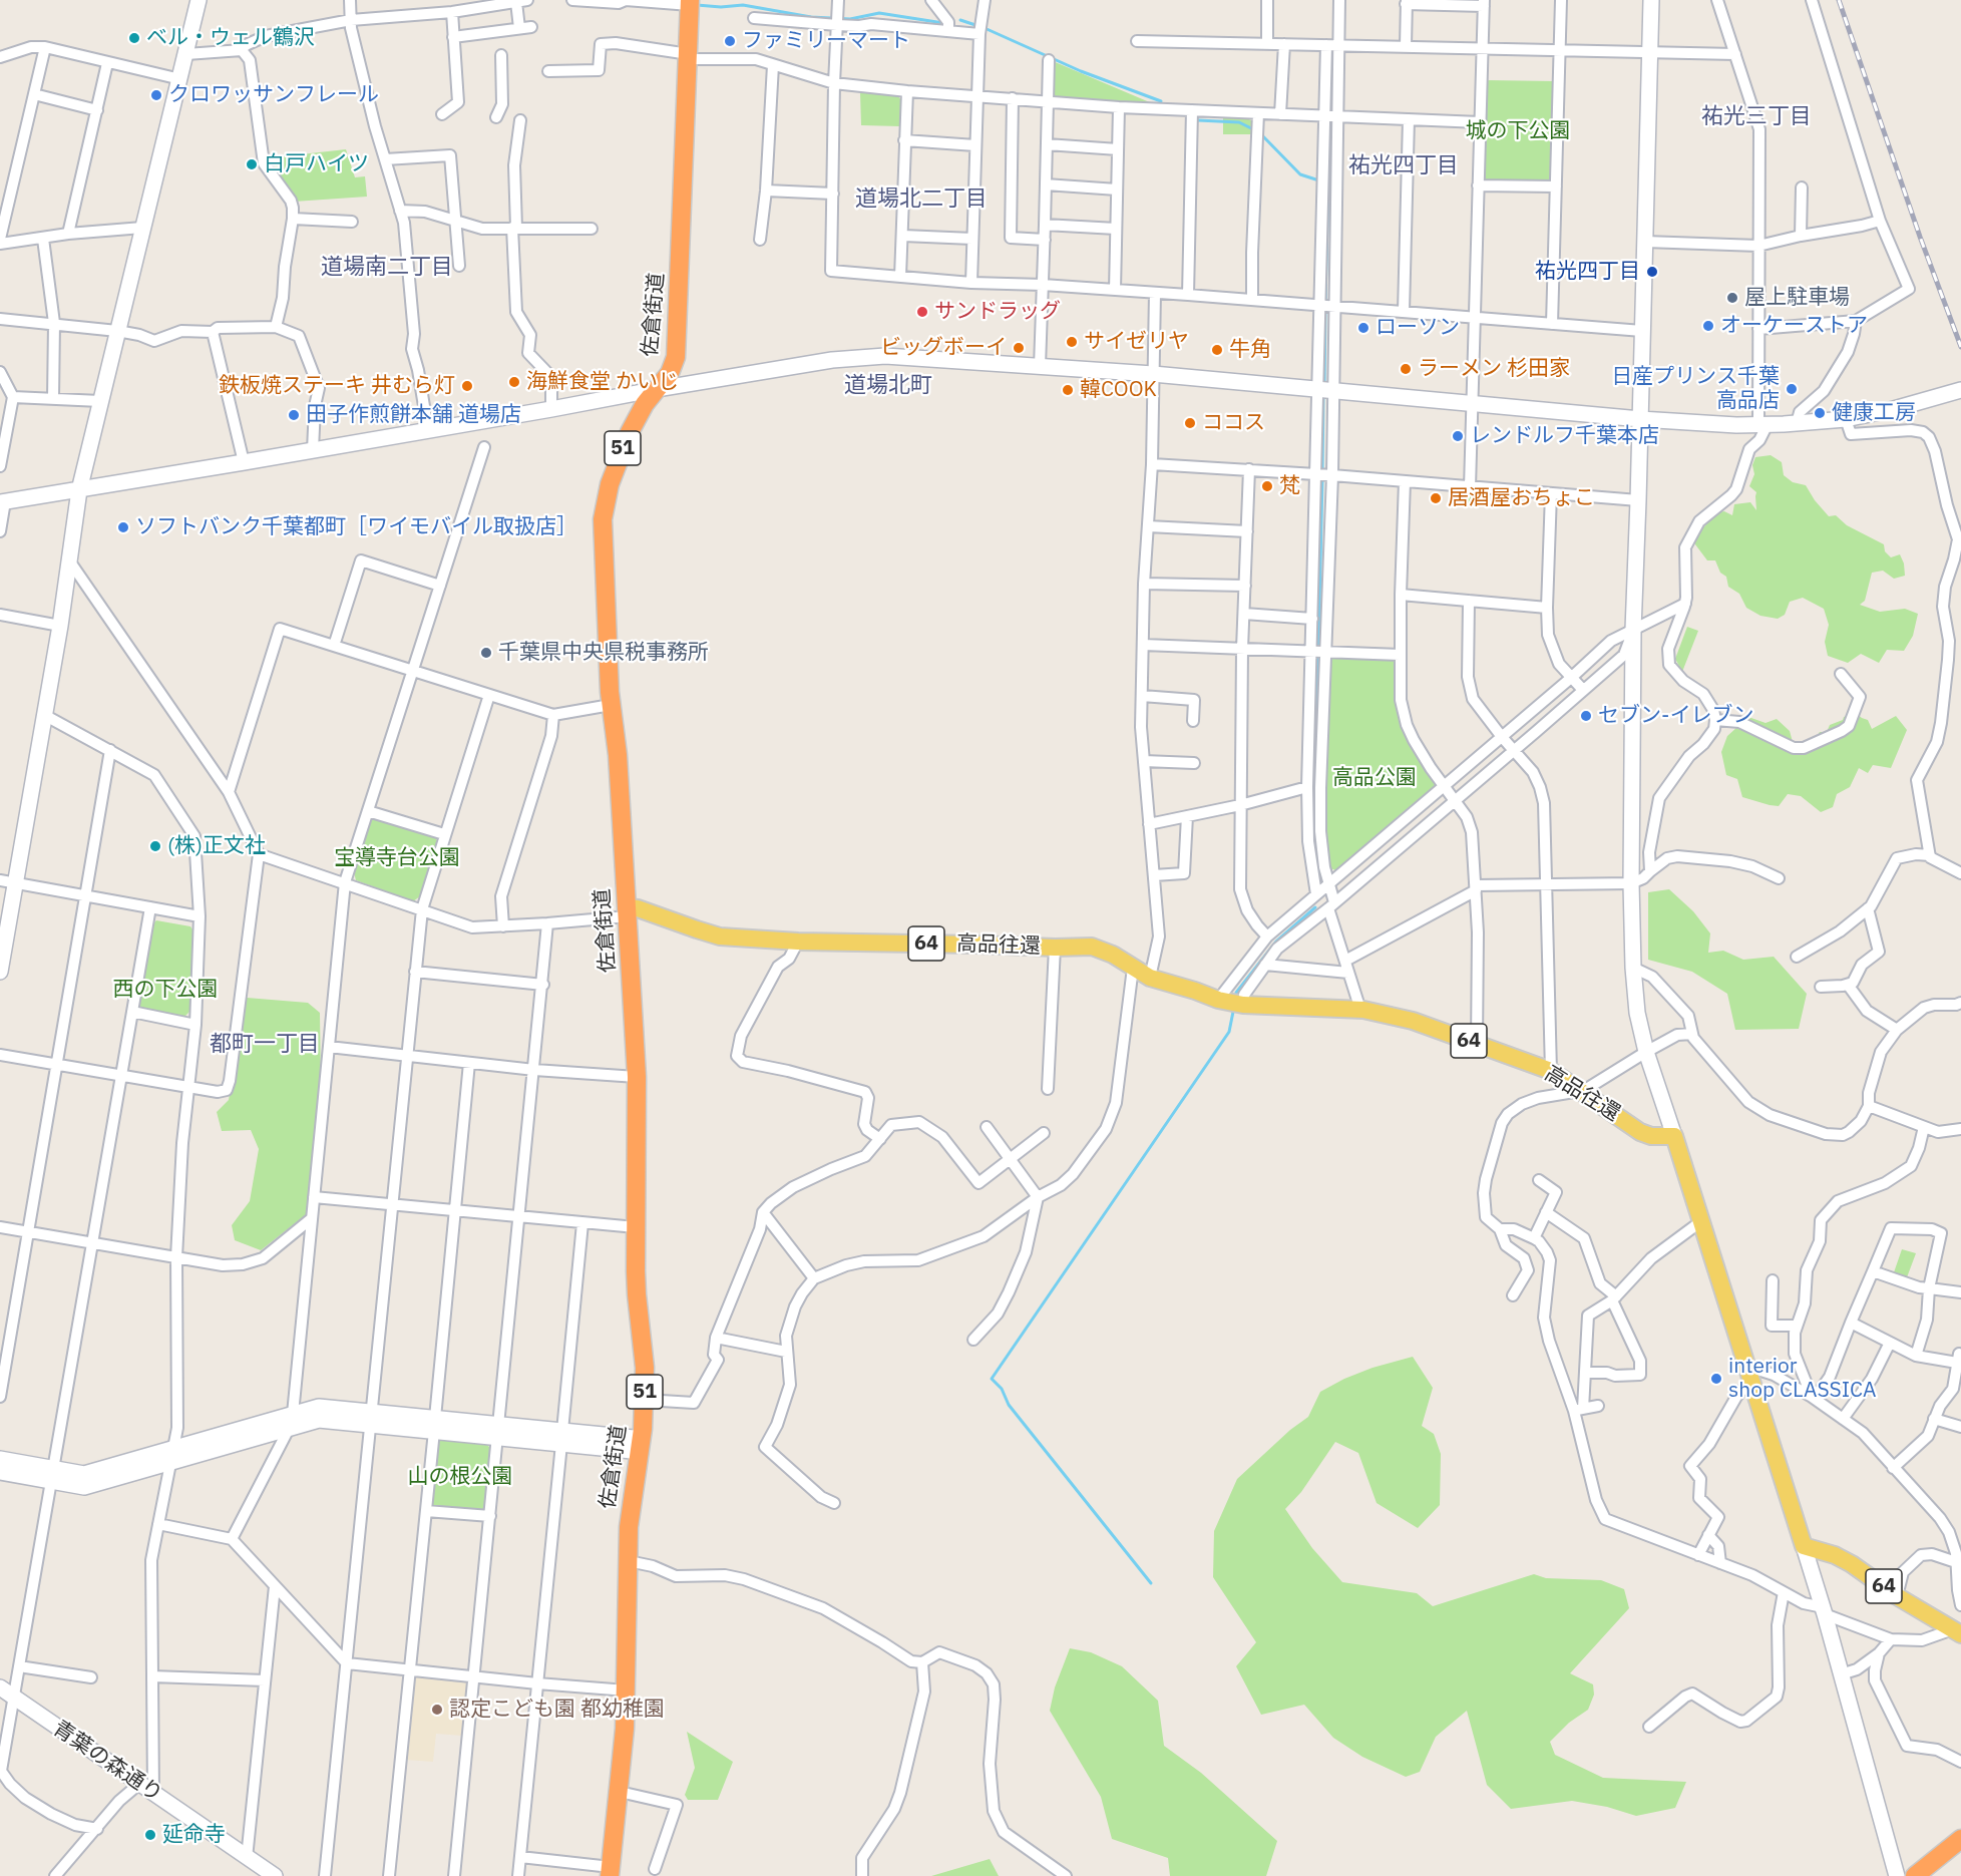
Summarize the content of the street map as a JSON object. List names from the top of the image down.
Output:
{
  "streets": {
    "highway": ["佐倉街道", "51"],
    "main road": ["64", "高品往還"],
    "street": ["青葉の森通り"]
  },
  "crossings": [
    ["佐倉街道", "高品往還"],
    ["64", "高品往還"]
  ],
  "districts": [
    "祐光三丁目",
    "祐光四丁目",
    "道場北二丁目",
    "道場南二丁目",
    "道場北町",
    "都町一丁目"
  ],
  "parks": [
    "城の下公園",
    "高品公園",
    "宝導寺台公園",
    "西の下公園",
    "山の根公園"
  ],
  "places": [
    "ベル・ウェル鶴沢",
    "ファミリーマート",
    "クロワッサンフレール",
    "白戸ハイツ",
    "祐光四丁目",
    "屋上駐車場",
    "サンドラッグ",
    "オーケーストア",
    "ローソン",
    "サイゼリヤ",
    "ビッグボーイ",
    "牛角",
    "ラーメン 杉田家",
    "海鮮食堂 かいじ",
    "鉄板焼ステーキ 井むら灯",
    "日産プリンス千葉 高品店",
    "韓COOK",
    "健康工房",
    "田子作煎餅本舗 道場店",
    "ココス",
    "レンドルフ千葉本店",
    "梵",
    "居酒屋おちょこ",
    "ソフトバンク千葉都町［ワイモバイル取扱店］",
    "千葉県中央県税事務所",
    "セブン-イレブン",
    "(株)正文社",
    "interior shop CLASSICA",
    "認定こども園 都幼稚園",
    "延命寺"
  ]
}
